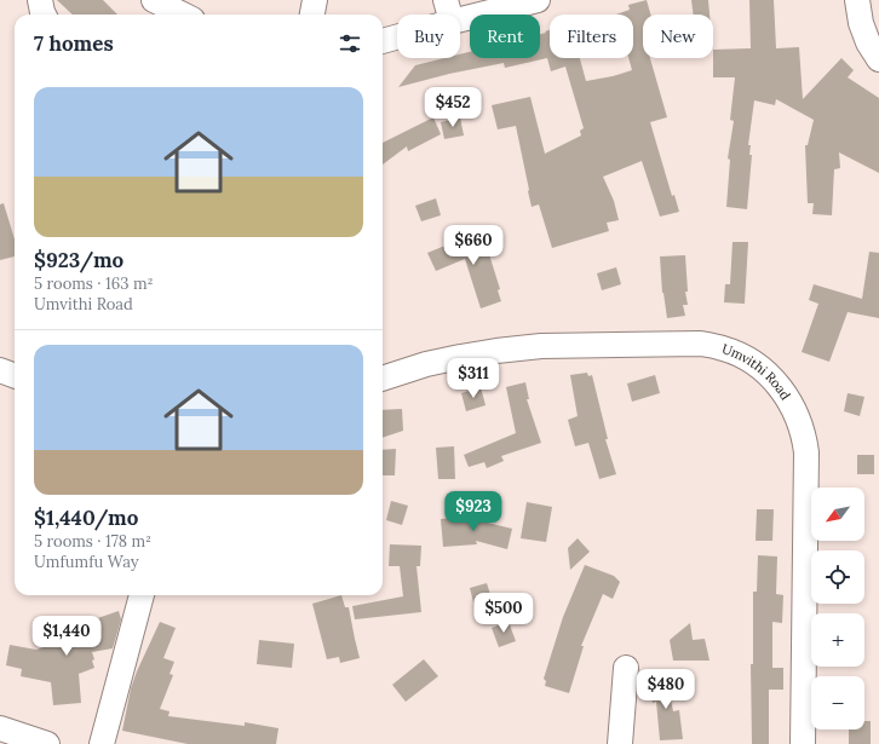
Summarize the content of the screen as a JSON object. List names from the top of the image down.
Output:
{
  "streets": {
    "street": ["Umvithi Road"]
  },
  "north": "bottom left",
  "page": {
    "chip": [
      "Buy",
      "Rent",
      "Filters",
      "New"
    ],
    "heading": "7 homes",
    "list": [
      {
        "name": "$923/mo",
        "note": "5 rooms · 163 m² · Umvithi Road"
      },
      {
        "name": "$1,440/mo",
        "note": "5 rooms · 178 m² · Umfumfu Way"
      }
    ],
    "price": [
      "$452",
      "$660",
      "$311",
      "$923",
      "$500",
      "$1,440",
      "$480"
    ],
    "map_buttons": ["+", "−"]
  }
}
